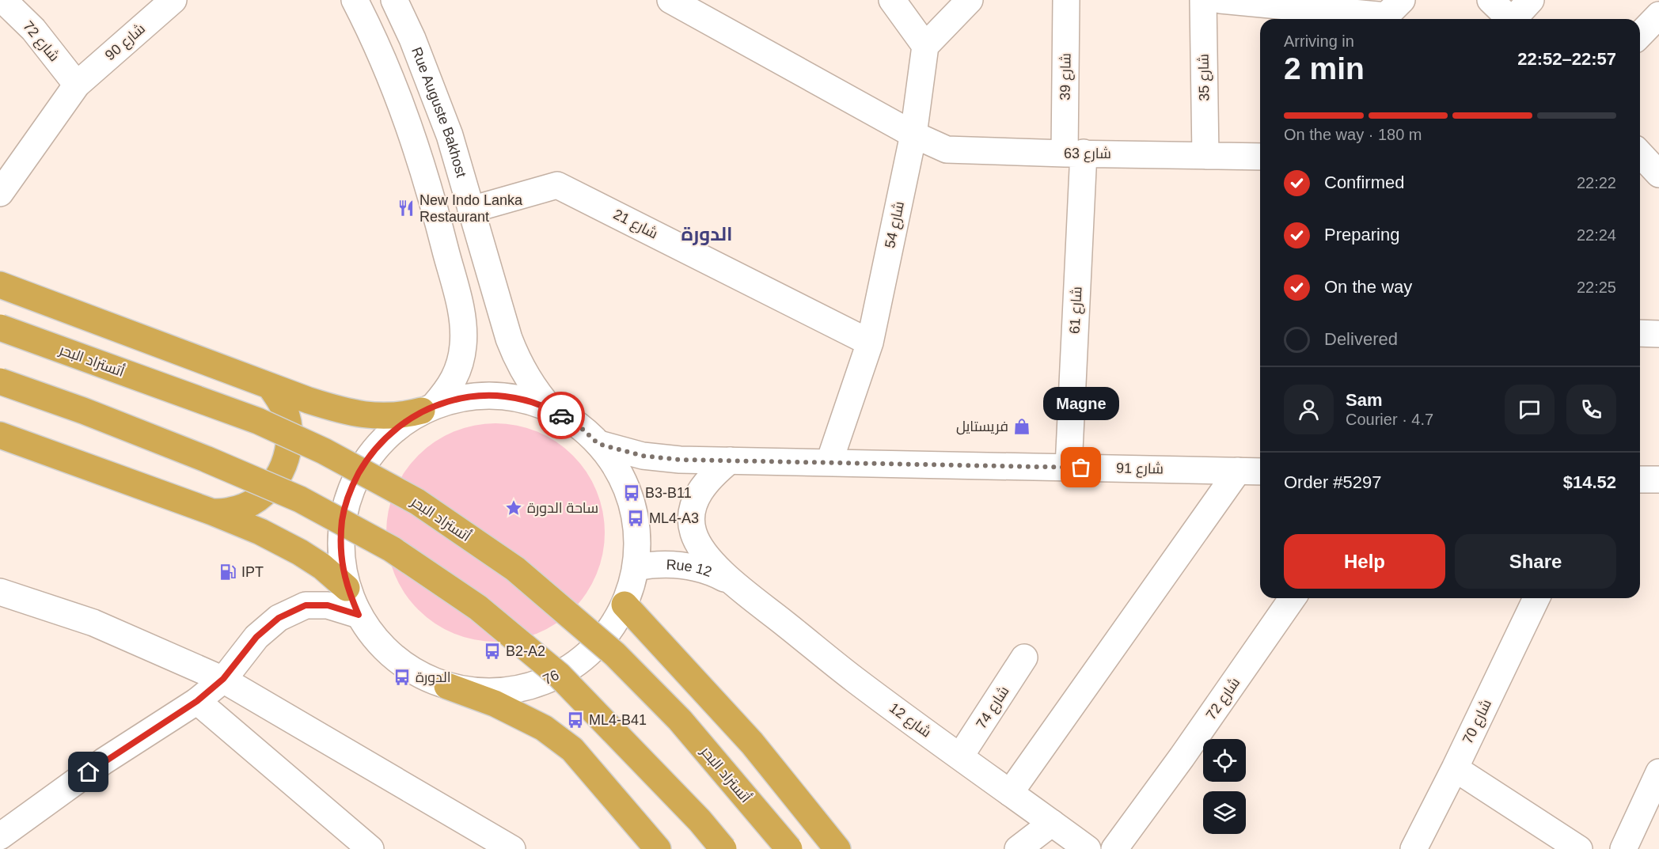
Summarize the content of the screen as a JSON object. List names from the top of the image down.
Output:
{
  "streets": {
    "highway": ["أتستراد البحر"],
    "street": [
      "شارع 72",
      "شارع 90",
      "شارع 39",
      "شارع 35",
      "Rue Auguste Bakhost",
      "شارع 63",
      "شارع 21",
      "شارع 54",
      "شارع 61",
      "شارع 91",
      "Rue 12",
      "76",
      "شارع 74",
      "شارع 12",
      "شارع 70"
    ]
  },
  "crossings": [
    ["شارع 72", "شارع 90"],
    ["شارع 39", "شارع 63"],
    ["شارع 39", "شارع 61"],
    ["شارع 35", "شارع 63"],
    ["Rue Auguste Bakhost", "شارع 21"],
    ["Rue Auguste Bakhost", "76"],
    ["شارع 63", "شارع 54"],
    ["شارع 63", "شارع 61"],
    ["شارع 21", "شارع 54"],
    ["شارع 54", "شارع 91"],
    ["شارع 61", "شارع 91"],
    ["شارع 91", "76"],
    ["Rue 12", "76"],
    ["Rue 12", "شارع 12"],
    ["شارع 74", "شارع 12"]
  ],
  "districts": ["الدورة"],
  "places": {
    "restaurant": ["New Indo Lanka Restaurant"],
    "shop": ["فريستايل"],
    "other": ["Magne"],
    "bus stop": [
      "B3-B11",
      "ML4-A3",
      "B2-A2",
      "الدورة",
      "ML4-B41"
    ],
    "place": ["ساحة الدورة"],
    "fuel station": ["IPT"]
  },
  "page": {
    "heading": ["2 min", "Arriving in", "22:52–22:57"],
    "panel": [
      "Sam",
      "Courier · 4.7",
      "Order #5297",
      "$14.52"
    ],
    "bar": "On the way · 180 m",
    "list": [
      ["Confirmed", "22:22"],
      ["Preparing", "22:24"],
      ["On the way", "22:25"],
      "Delivered"
    ],
    "bubble": "Magne",
    "buttons": ["Help", "Share"]
  }
}
